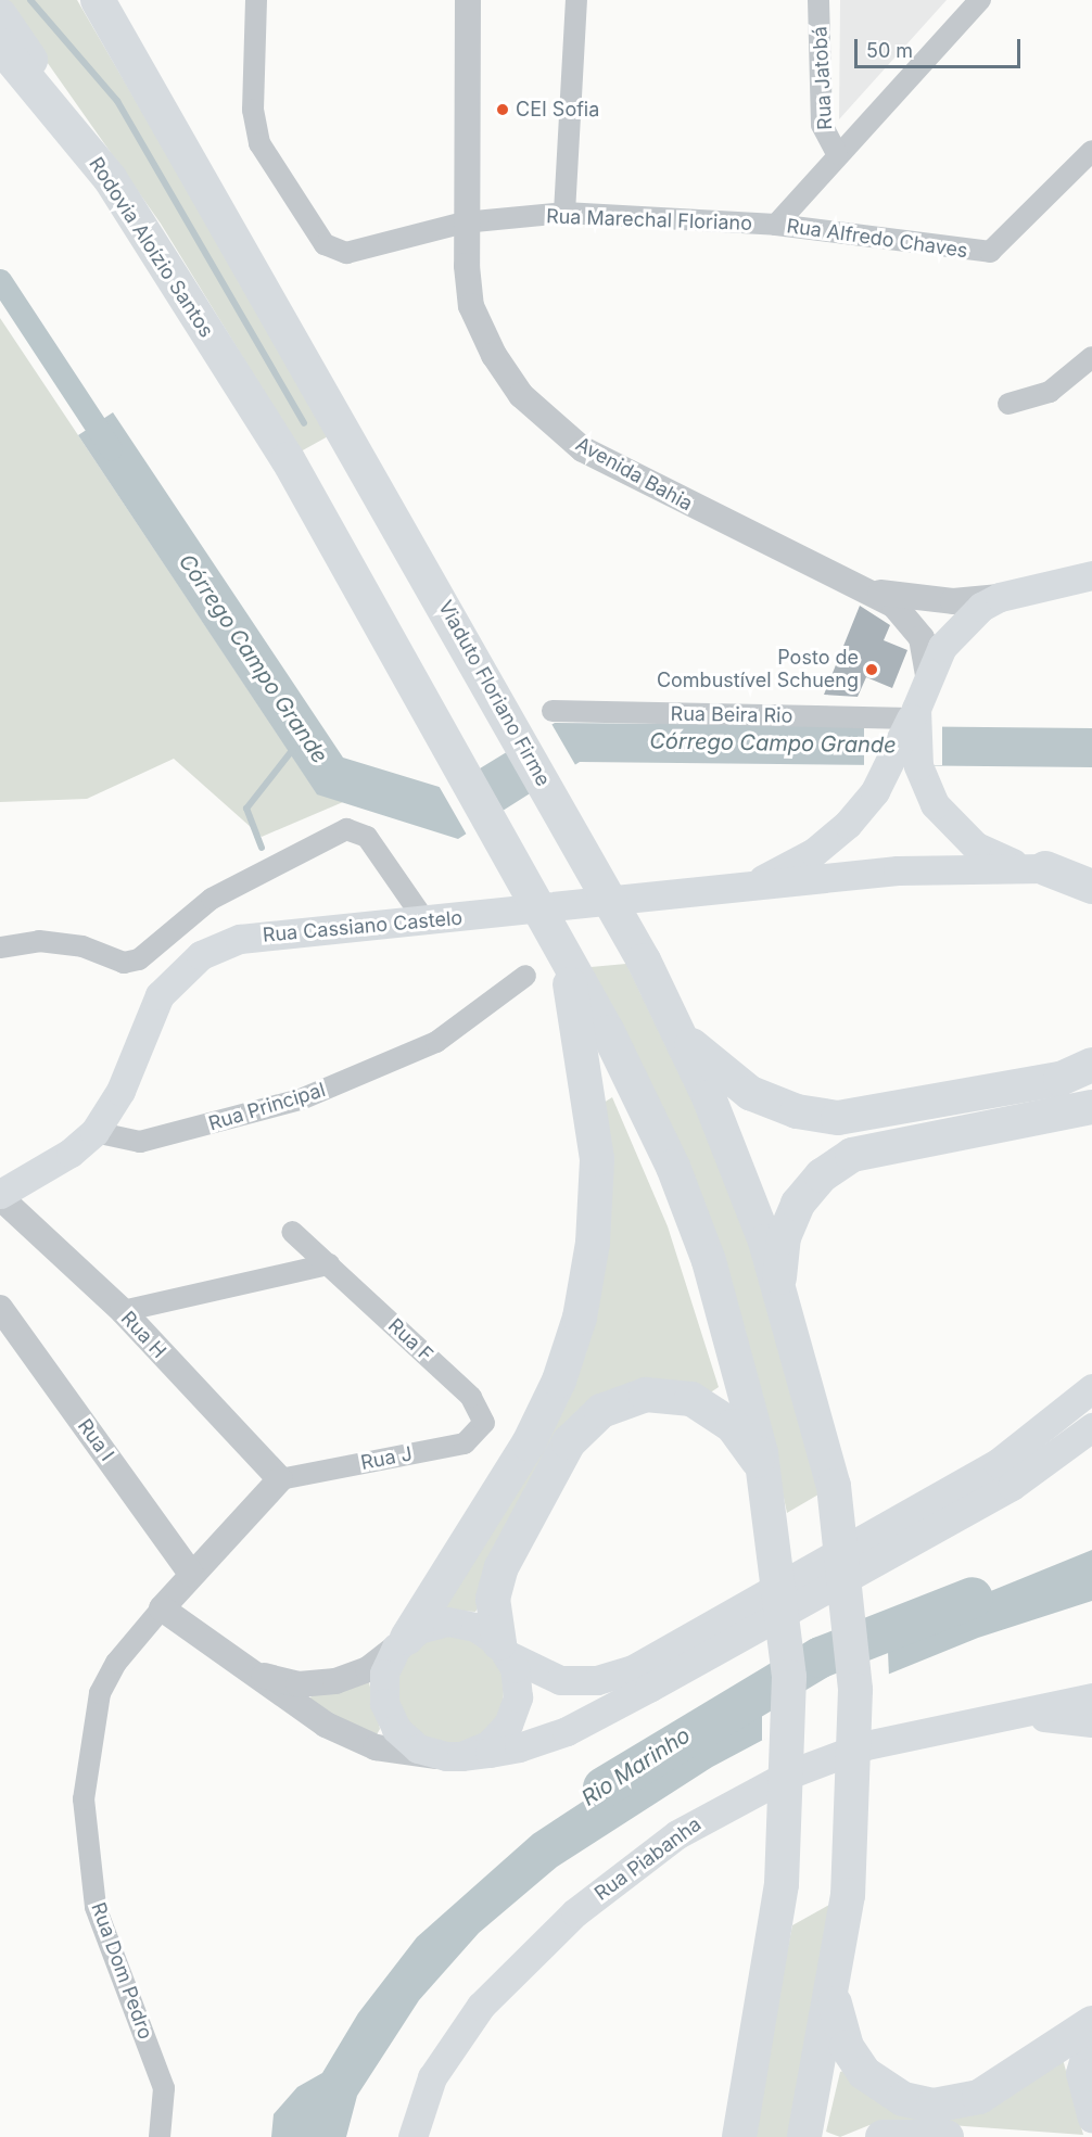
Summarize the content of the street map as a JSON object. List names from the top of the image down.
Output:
{
  "streets": {
    "main road": [
      "Rodovia Aloízio Santos",
      "Viaduto Floriano Firme",
      "Rua Cassiano Castelo",
      "Rua Piabanha"
    ],
    "street": [
      "Rua Jatobá",
      "Rua Marechal Floriano",
      "Rua Alfredo Chaves",
      "Avenida Bahia",
      "Rua Beira Rio",
      "Rua Principal",
      "Rua H",
      "Rua F",
      "Rua I",
      "Rua J",
      "Rua Dom Pedro"
    ]
  },
  "crossings": [
    ["Rua Jatobá", "Rua Marechal Floriano"],
    ["Rua Marechal Floriano", "Rua Alfredo Chaves"],
    ["Rua Marechal Floriano", "Avenida Bahia"],
    ["Avenida Bahia", "Rua Cassiano Castelo"],
    ["Rua Beira Rio", "Rua Cassiano Castelo"],
    ["Rua Cassiano Castelo", "Rua Principal"],
    ["Rua H", "Rua J"],
    ["Rua H", "Rua Dom Pedro"],
    ["Rua F", "Rua J"],
    ["Rua I", "Rua Dom Pedro"],
    ["Rua J", "Rua Dom Pedro"]
  ],
  "water": ["Córrego Campo Grande", "Rio Marinho"],
  "places": ["CEI Sofia", "Posto de Combustível Schueng"],
  "scale_bar": "50 m"
}
